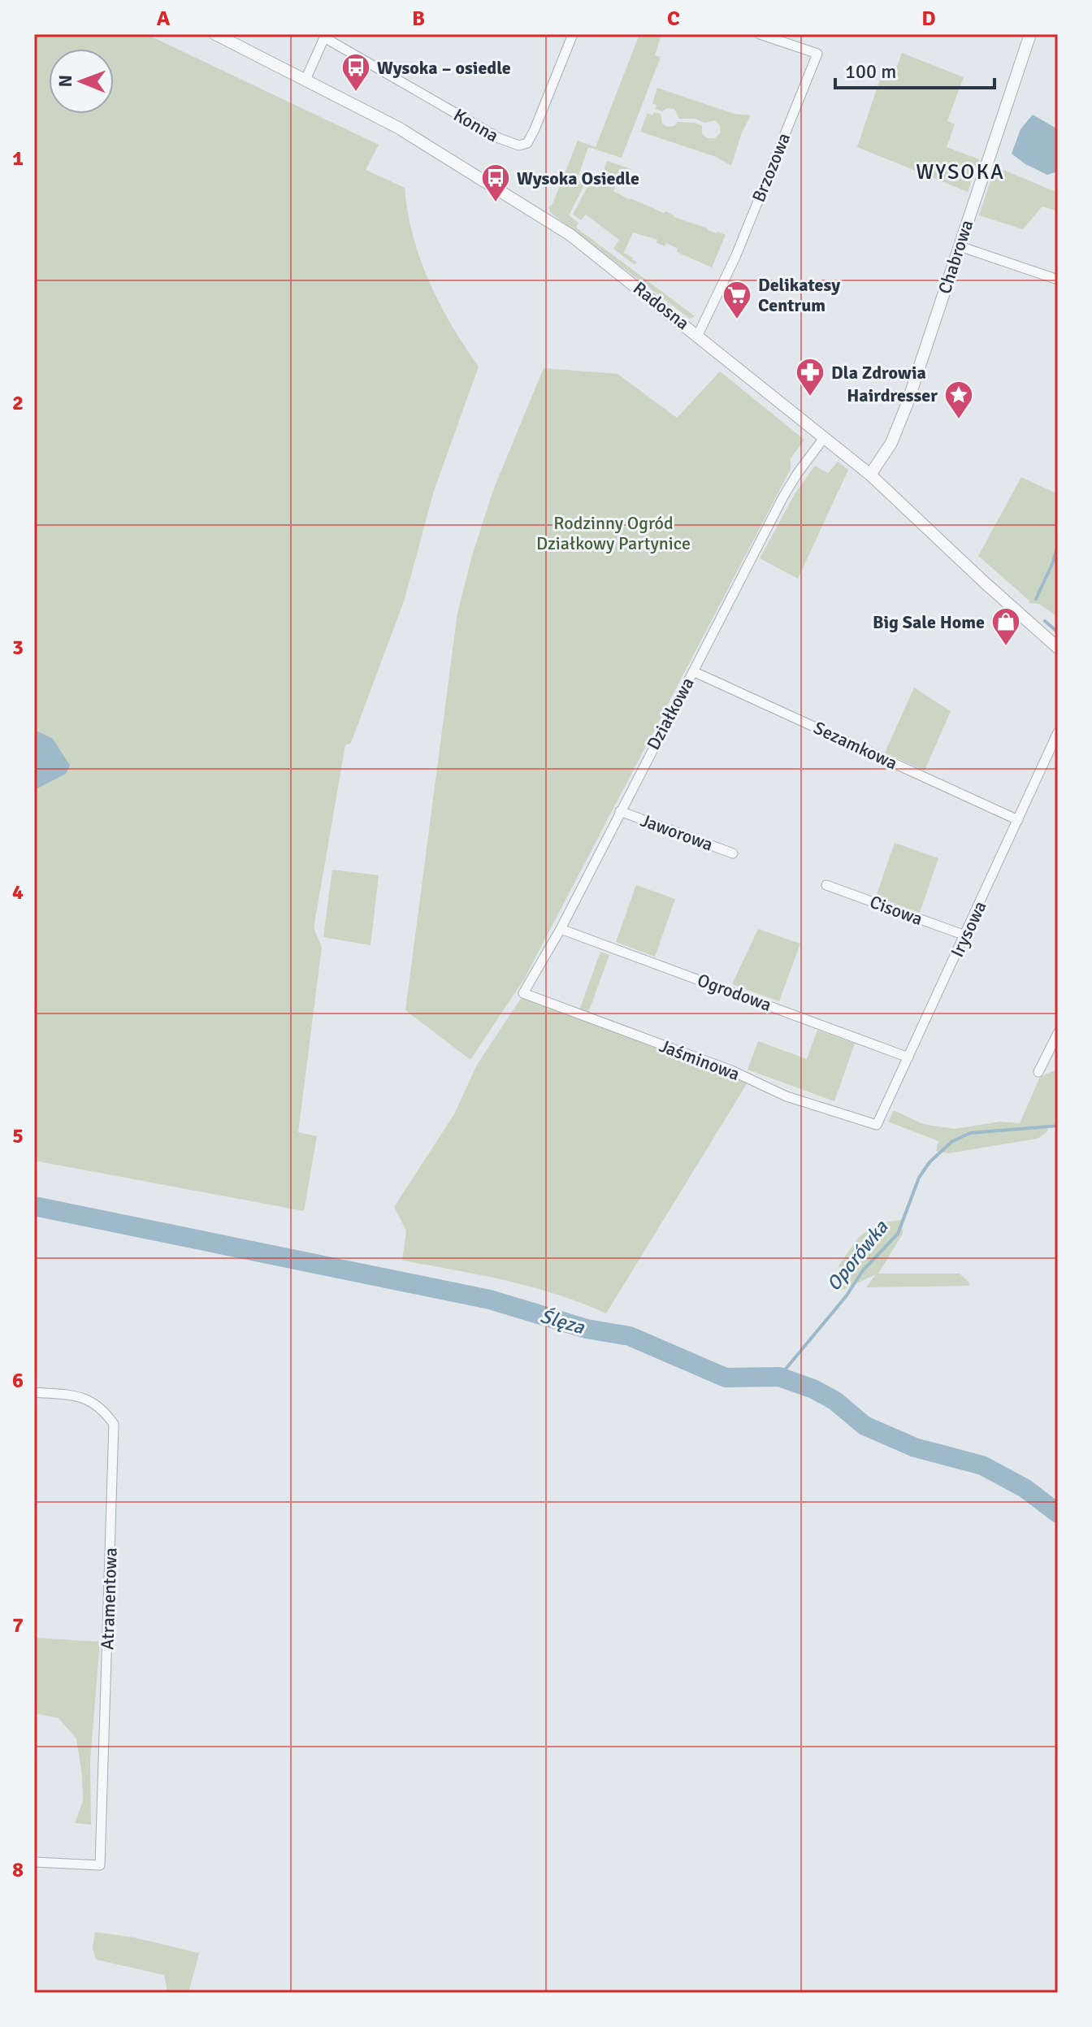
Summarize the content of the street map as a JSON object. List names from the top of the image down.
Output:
{
  "streets": {
    "street": [
      "Konna",
      "Brzozowa",
      "Chabrowa",
      "Radosna",
      "Działkowa",
      "Sezamkowa",
      "Jaworowa",
      "Cisowa",
      "Irysowa",
      "Ogrodowa",
      "Jaśminowa",
      "Atramentowa"
    ]
  },
  "crossings": [
    ["Brzozowa", "Radosna"],
    ["Chabrowa", "Radosna"],
    ["Radosna", "Działkowa"],
    ["Działkowa", "Sezamkowa"],
    ["Działkowa", "Jaworowa"],
    ["Działkowa", "Ogrodowa"],
    ["Działkowa", "Jaśminowa"],
    ["Sezamkowa", "Irysowa"],
    ["Cisowa", "Irysowa"],
    ["Irysowa", "Ogrodowa"],
    ["Irysowa", "Jaśminowa"]
  ],
  "districts": ["WYSOKA"],
  "water": ["Oporówka", "Ślęza"],
  "parks": ["Rodzinny Ogród Działkowy Partynice"],
  "places": {
    "bus stop": ["Wysoka – osiedle", "Wysoka Osiedle"],
    "supermarket": ["Delikatesy Centrum"],
    "pharmacy": ["Dla Zdrowia"],
    "place": ["Hairdresser"],
    "shop": ["Big Sale Home"]
  },
  "scale_bar": "100 m",
  "north": "left",
  "grid": {
    "columns": [
      "A",
      "B",
      "C",
      "D"
    ],
    "rows": [
      "1",
      "2",
      "3",
      "4",
      "5",
      "6",
      "7",
      "8"
    ]
  }
}
